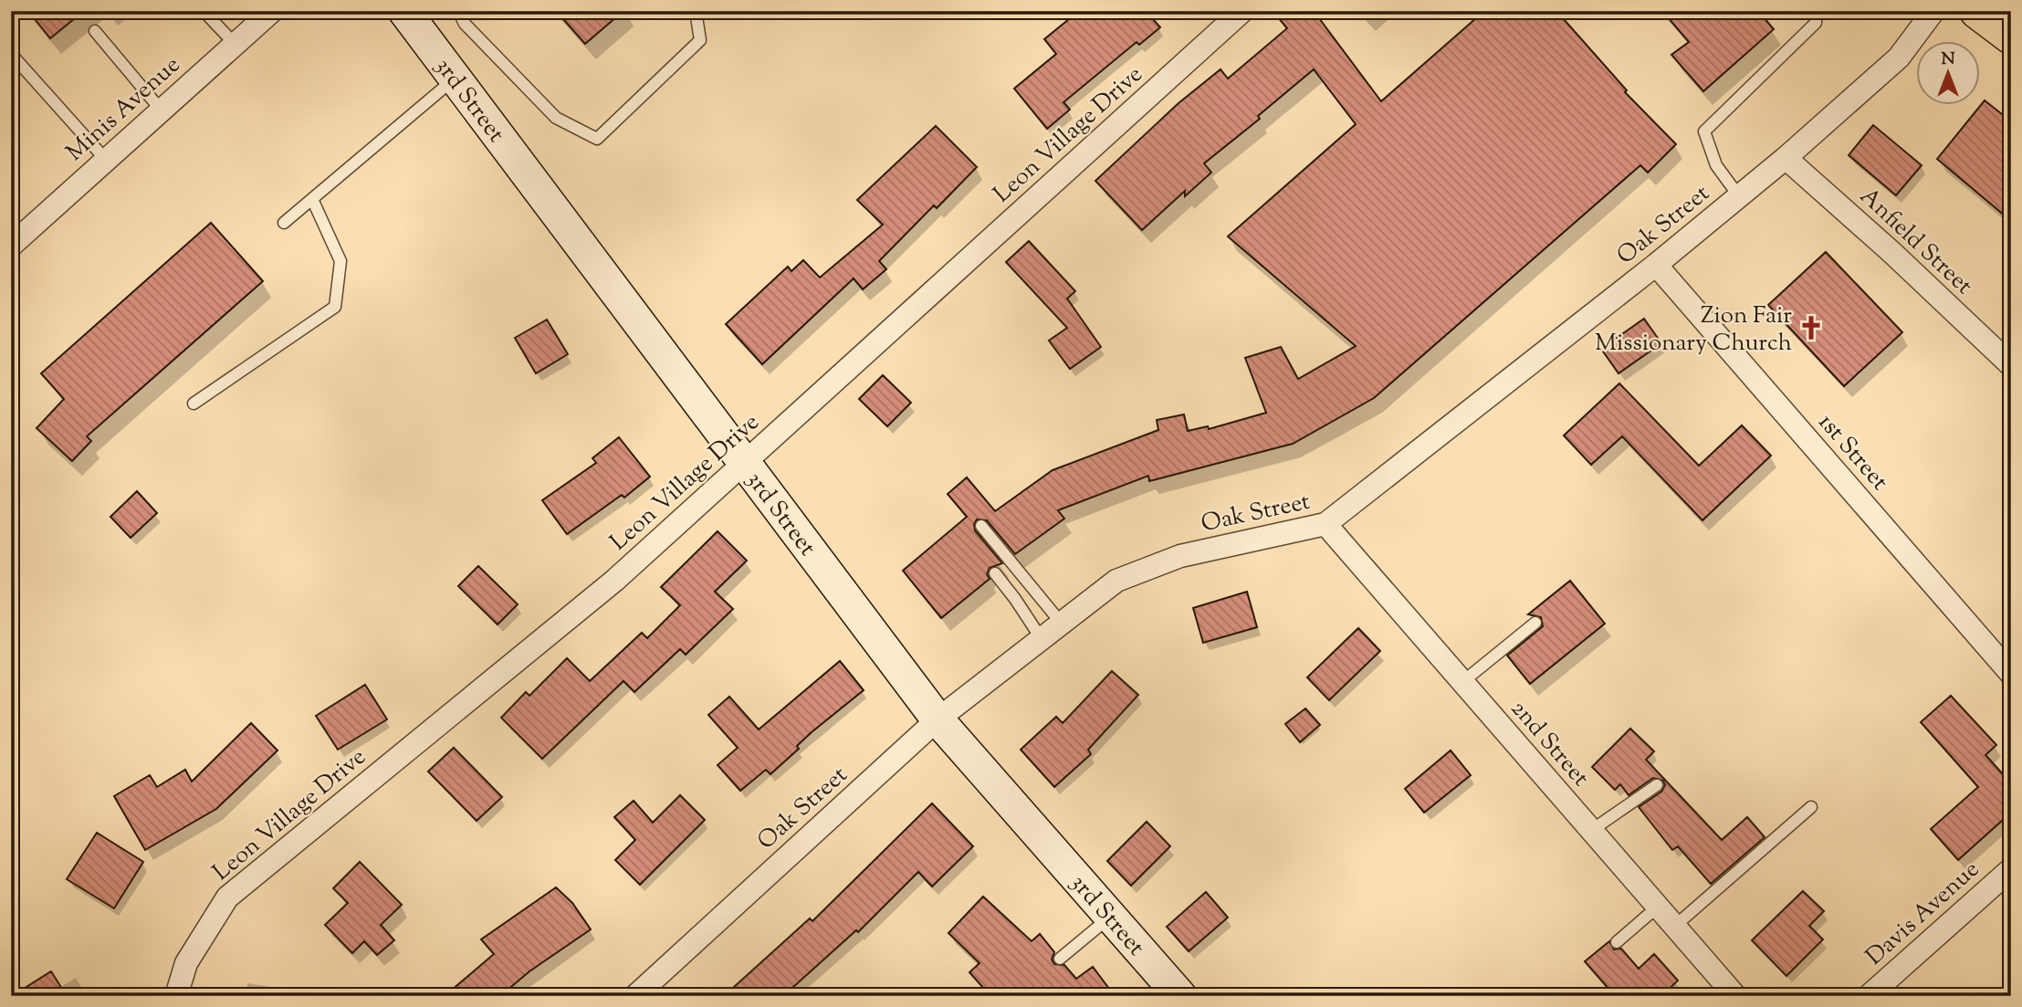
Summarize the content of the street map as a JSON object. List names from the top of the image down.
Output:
{
  "streets": {
    "street": [
      "3rd Street",
      "Minis Avenue",
      "Leon Village Drive",
      "Oak Street",
      "Anfield Street",
      "1st Street",
      "2nd Street",
      "Davis Avenue"
    ]
  },
  "crossings": [
    ["3rd Street", "Leon Village Drive"],
    ["3rd Street", "Oak Street"],
    ["Oak Street", "Anfield Street"],
    ["Oak Street", "1st Street"],
    ["Oak Street", "2nd Street"]
  ],
  "places": {
    "church": ["Zion Fair Missionary Church"]
  },
  "north": "top"
}
